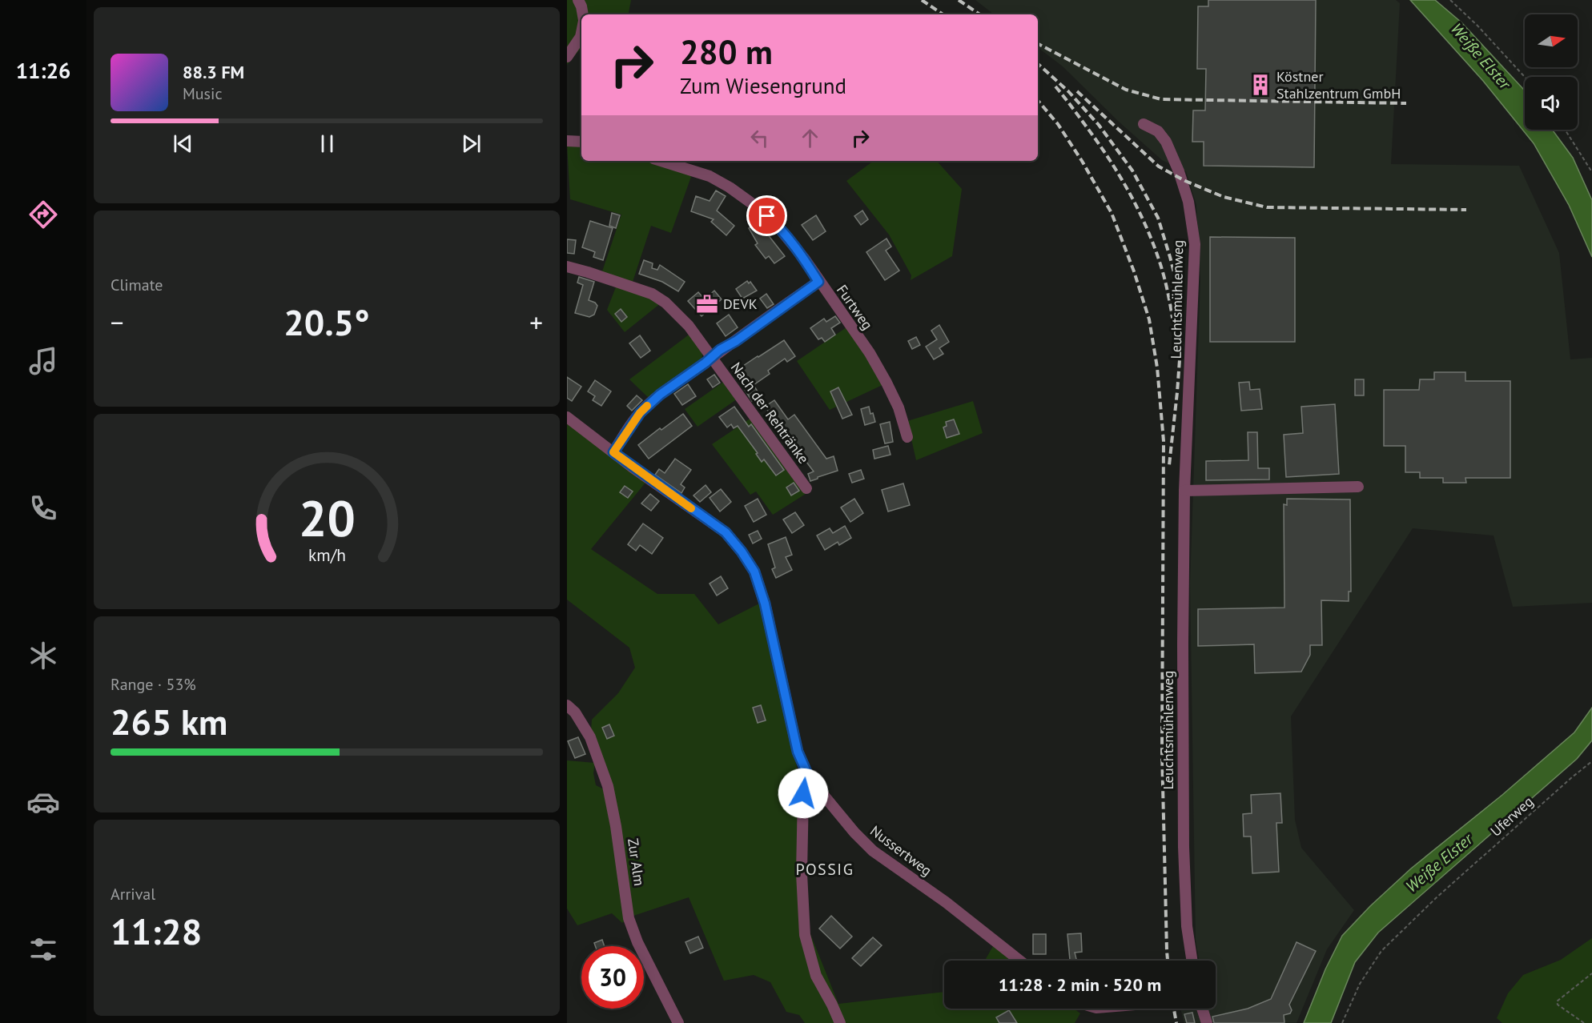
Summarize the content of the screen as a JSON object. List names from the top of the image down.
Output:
{
  "streets": {
    "street": [
      "Leuchtsmühlenweg",
      "Furtweg",
      "Nach der Rehtränke",
      "Nussertweg",
      "Zur Alm"
    ],
    "path": ["Uferweg"]
  },
  "districts": ["POSSIG"],
  "water": ["Weiße Elster"],
  "places": {
    "building": ["Köstner Stahlzentrum GmbH"],
    "office": ["DEVK"]
  },
  "north": "right",
  "page": {
    "tabs": "11:26",
    "turn": ["280 m", "Zum Wiesengrund"],
    "song": ["88.3 FM", "Music"],
    "tile": [
      "Climate",
      ["Range · 53%", "265 km"],
      ["Arrival", "11:28"]
    ],
    "heat": ["−", "20.5°", "+"],
    "limit": "30",
    "trip": "11:28 · 2 min · 520 m",
    "gauge": ["20", "km/h"]
  }
}
